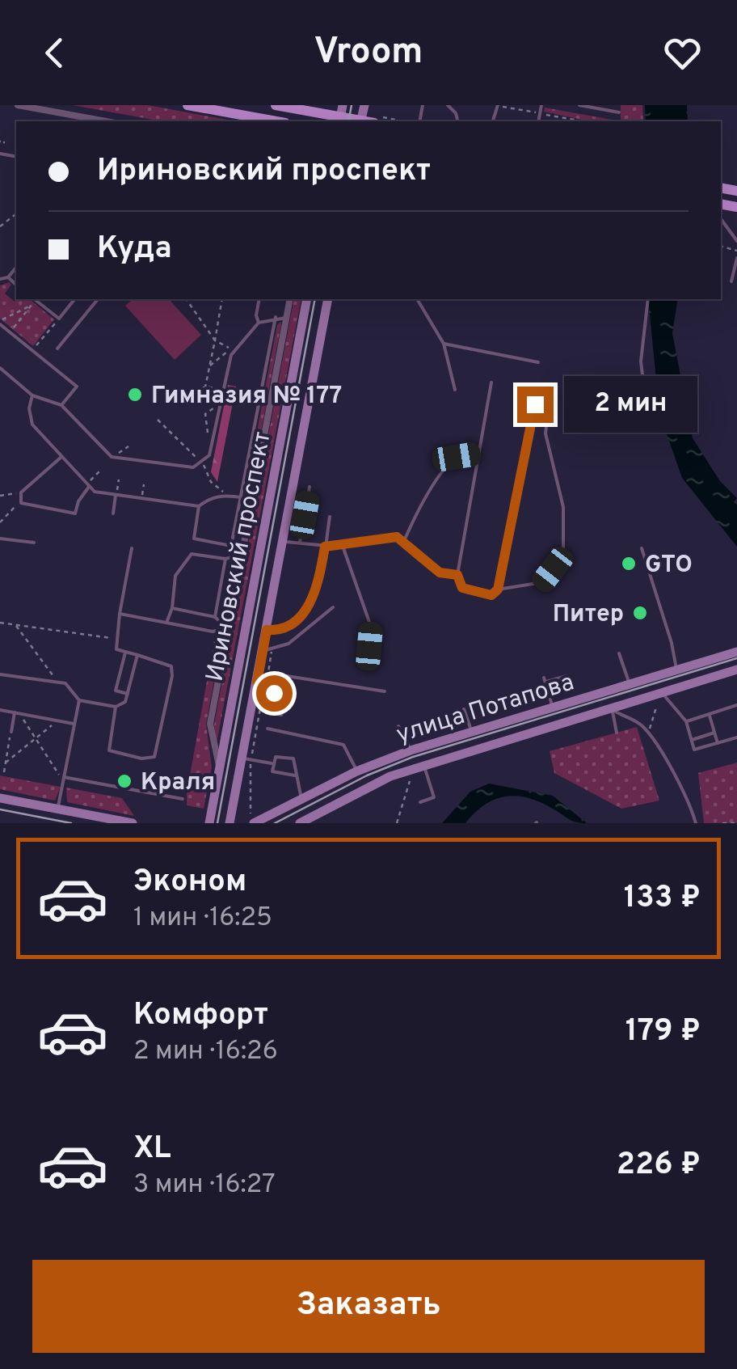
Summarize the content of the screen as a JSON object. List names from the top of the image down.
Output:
{
  "streets": {
    "main road": ["Ириновский проспект", "улица Потапова"]
  },
  "places": [
    "Гимназия № 177",
    "GTO",
    "Питер",
    "Краля"
  ],
  "page": {
    "header": "Vroom",
    "banner": ["Ириновский проспект", "Куда"],
    "bubble": "2 мин",
    "list": [
      {
        "name": "Эконом",
        "note": "1 мин · 16:25",
        "value": "133 ₽"
      },
      {
        "name": "Комфорт",
        "note": "2 мин · 16:26",
        "value": "179 ₽"
      },
      {
        "name": "XL",
        "note": "3 мин · 16:27",
        "value": "226 ₽"
      }
    ],
    "buttons": "Заказать"
  }
}
